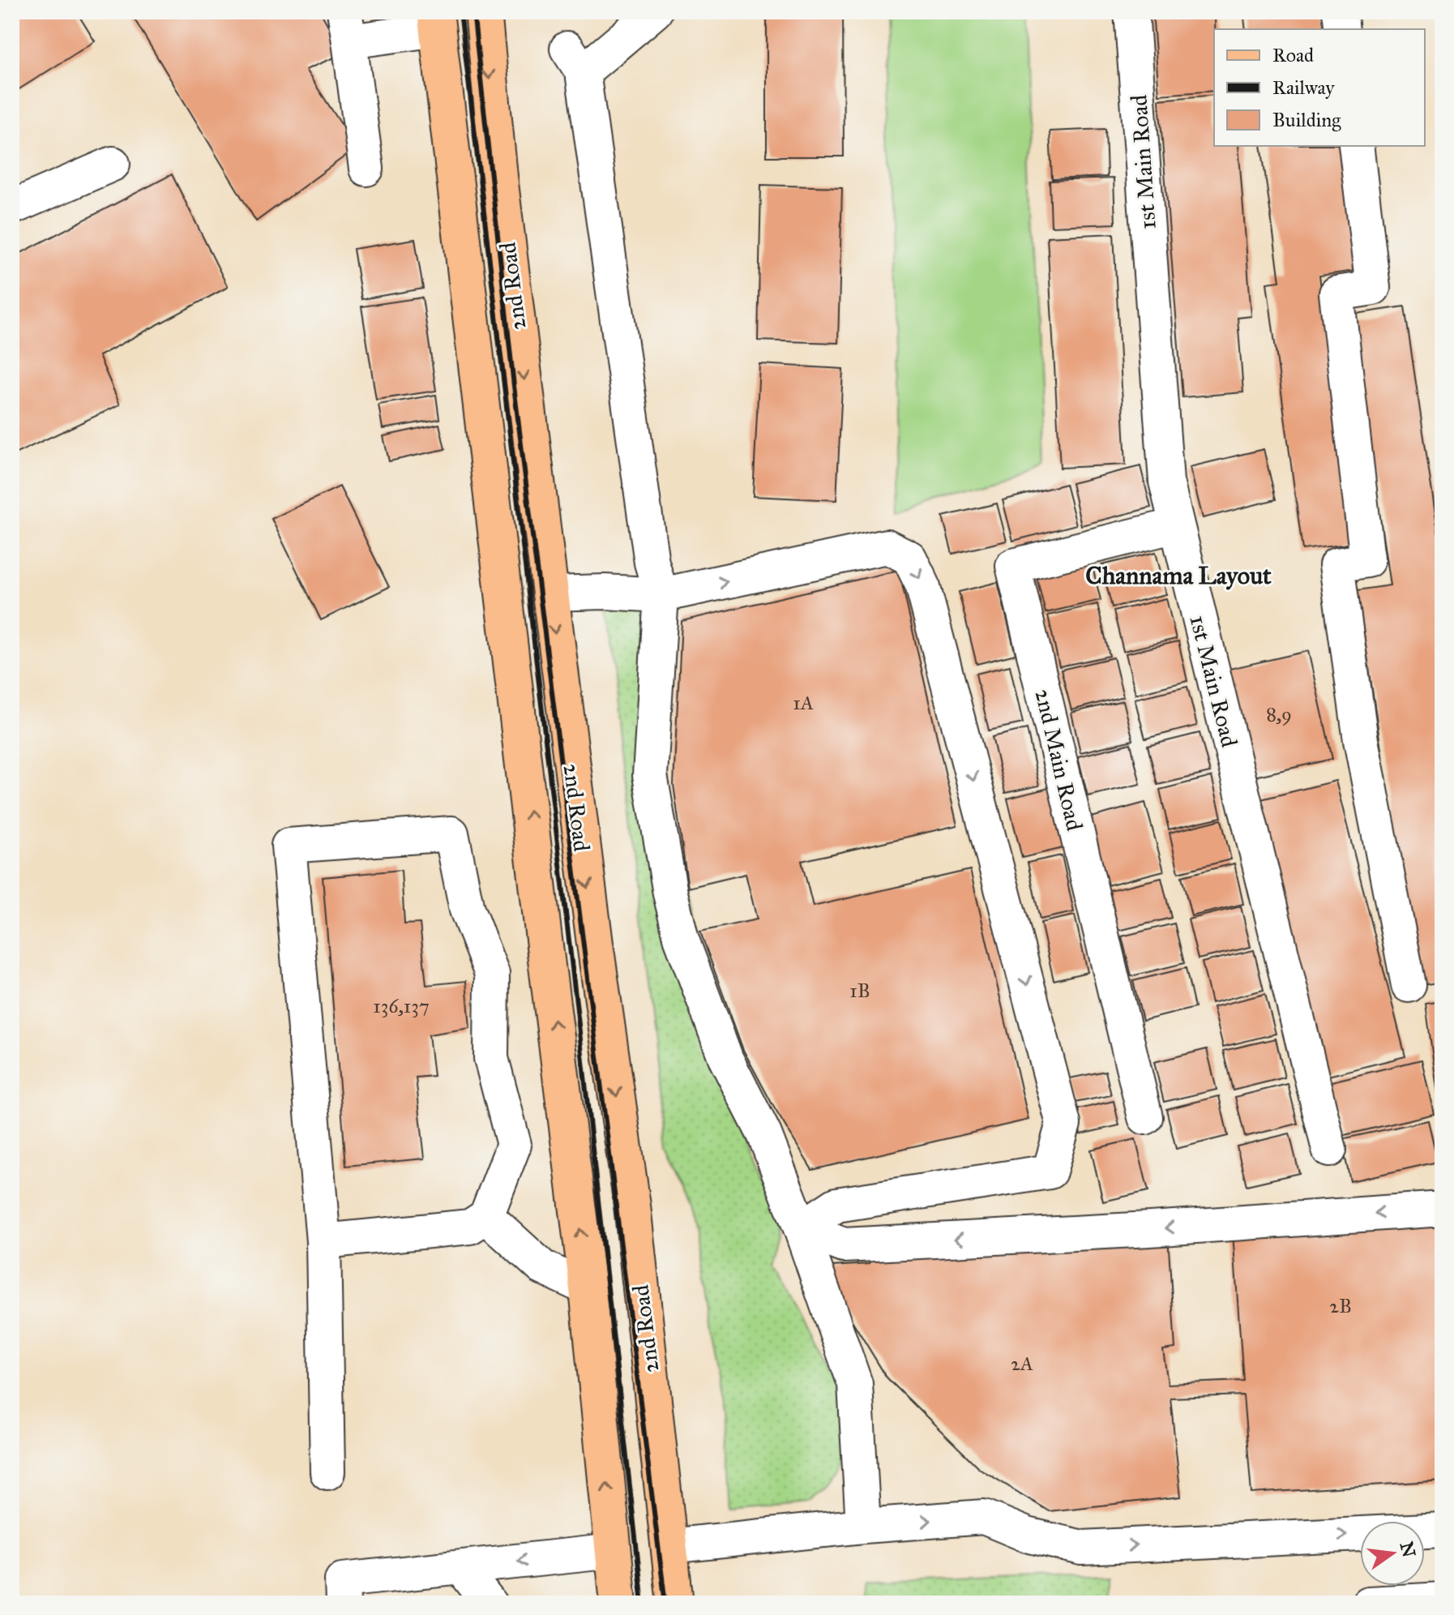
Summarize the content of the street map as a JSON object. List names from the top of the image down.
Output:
{
  "streets": {
    "main road": ["2nd Road"],
    "street": ["1st Main Road", "2nd Main Road"]
  },
  "crossings": [
    ["1st Main Road", "2nd Main Road"]
  ],
  "districts": ["Channama Layout"],
  "house_numbers": [
    "1A",
    "8,9",
    "1B",
    "136,137",
    "2B",
    "2A"
  ],
  "legend": ["Road", "Railway", "Building"],
  "north": "right"
}
